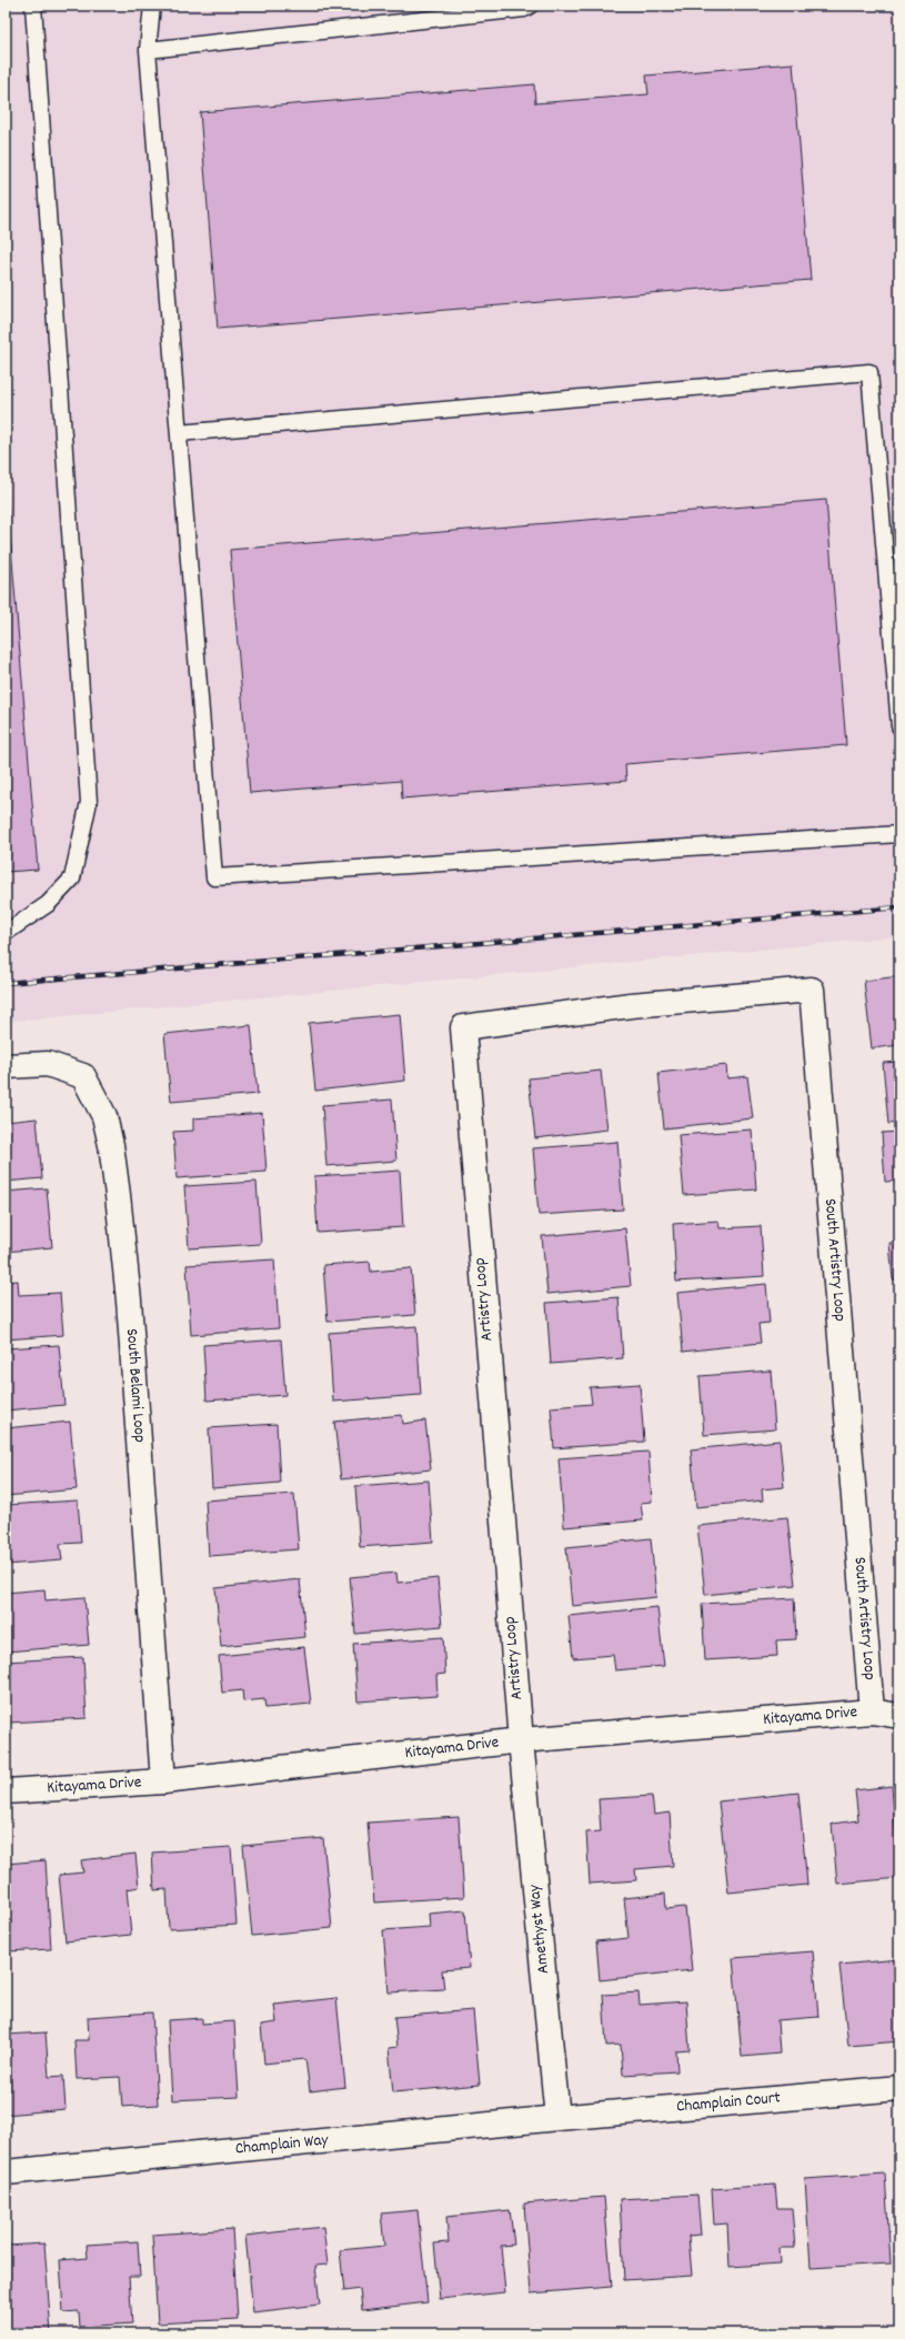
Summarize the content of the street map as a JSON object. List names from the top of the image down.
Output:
{
  "streets": {
    "street": [
      "South Artistry Loop",
      "Artistry Loop",
      "South Belami Loop",
      "Kitayama Drive",
      "Amethyst Way",
      "Champlain Court",
      "Champlain Way"
    ]
  },
  "crossings": [
    ["South Artistry Loop", "Artistry Loop"],
    ["South Artistry Loop", "Kitayama Drive"],
    ["Artistry Loop", "Kitayama Drive"],
    ["Artistry Loop", "Amethyst Way"],
    ["South Belami Loop", "Kitayama Drive"],
    ["Kitayama Drive", "Amethyst Way"],
    ["Amethyst Way", "Champlain Court"],
    ["Amethyst Way", "Champlain Way"],
    ["Champlain Court", "Champlain Way"]
  ]
}
